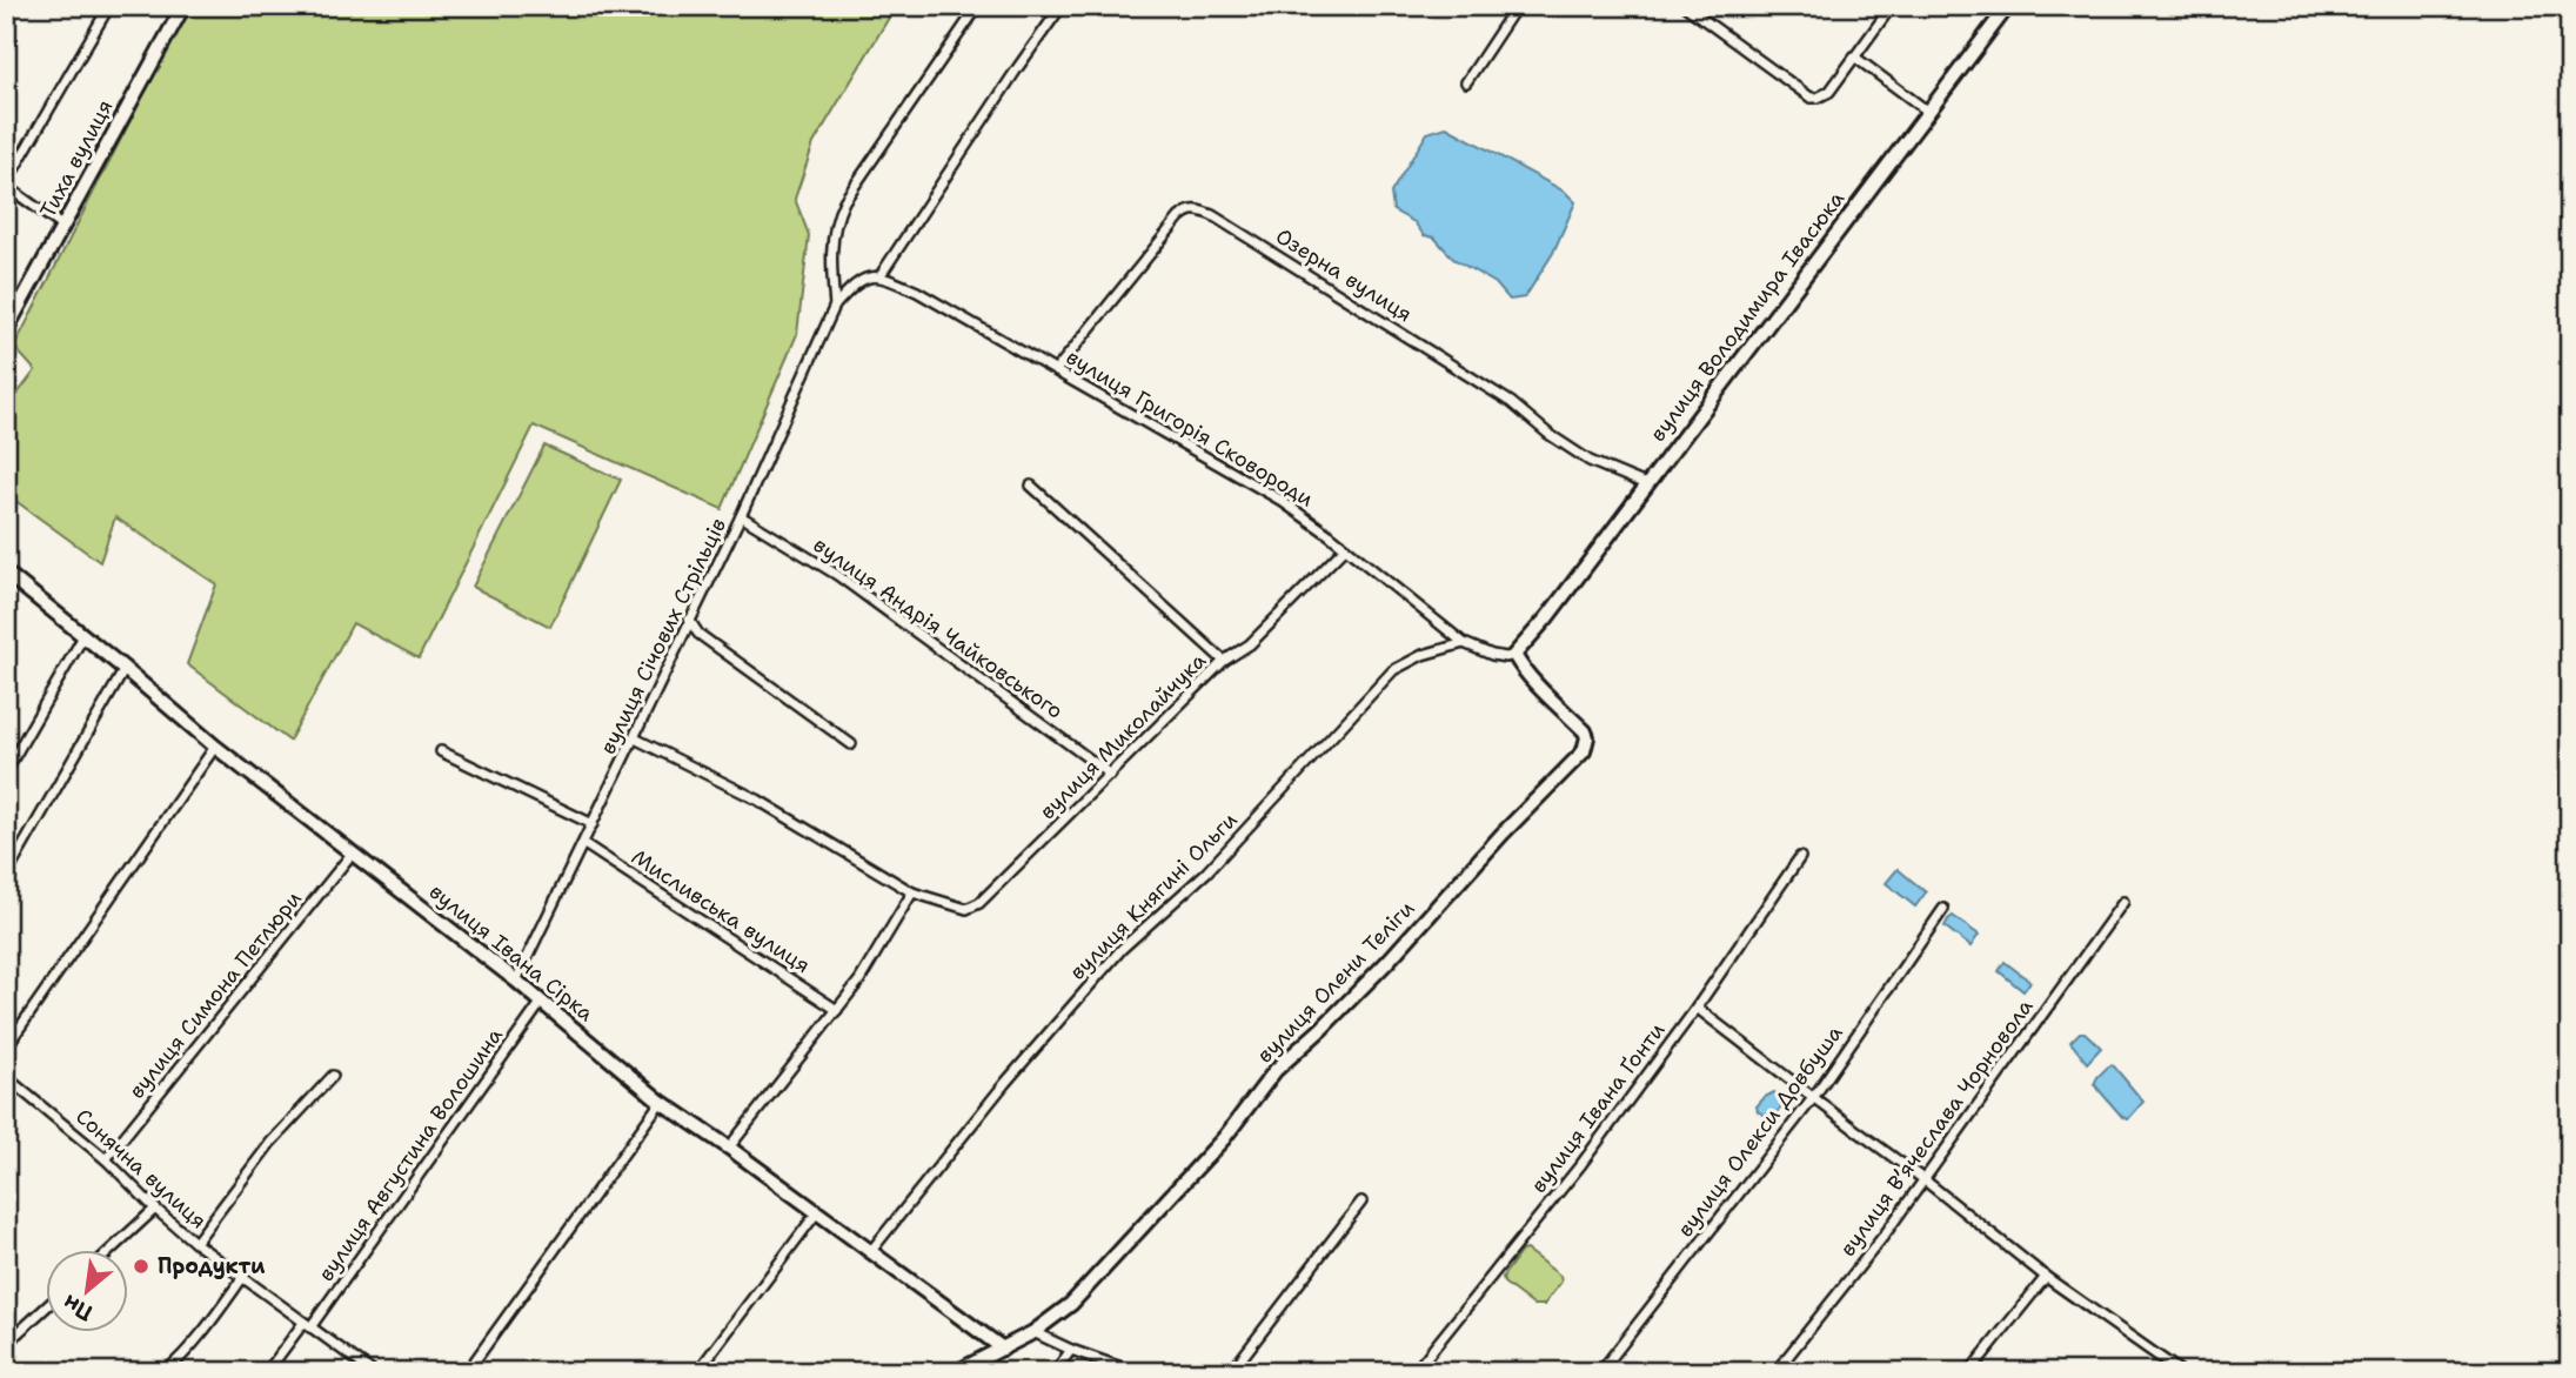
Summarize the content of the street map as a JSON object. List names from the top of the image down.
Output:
{
  "streets": {
    "street": [
      "Тиха вулиця",
      "Озерна вулиця",
      "вулиця Володимира Івасюка",
      "вулиця Григорія Сковороди",
      "вулиця Андрія Чайковського",
      "вулиця Січових Стрільців",
      "вулиця Миколайчука",
      "вулиця Княгині Ольги",
      "Мисливська вулиця",
      "вулиця Івана Сірка",
      "вулиця Олени Теліги",
      "вулиця Симона Петлюри",
      "вулиця Івана Ґонти",
      "вулиця Вʼячеслава Чорновола",
      "вулиця Олекси Довбуша",
      "вулиця Августина Волошина",
      "Сонячна вулиця"
    ]
  },
  "crossings": [
    ["Озерна вулиця", "вулиця Володимира Івасюка"],
    ["Озерна вулиця", "вулиця Григорія Сковороди"],
    ["вулиця Володимира Івасюка", "вулиця Григорія Сковороди"],
    ["вулиця Володимира Івасюка", "вулиця Олени Теліги"],
    ["вулиця Григорія Сковороди", "вулиця Миколайчука"],
    ["вулиця Григорія Сковороди", "вулиця Княгині Ольги"],
    ["вулиця Григорія Сковороди", "вулиця Олени Теліги"],
    ["вулиця Андрія Чайковського", "вулиця Січових Стрільців"],
    ["вулиця Андрія Чайковського", "вулиця Миколайчука"],
    ["вулиця Січових Стрільців", "вулиця Миколайчука"],
    ["вулиця Січових Стрільців", "Мисливська вулиця"],
    ["вулиця Січових Стрільців", "вулиця Івана Сірка"],
    ["вулиця Княгині Ольги", "вулиця Івана Сірка"],
    ["вулиця Івана Сірка", "вулиця Олени Теліги"],
    ["вулиця Івана Сірка", "вулиця Симона Петлюри"],
    ["вулиця Івана Сірка", "вулиця Августина Волошина"],
    ["вулиця Симона Петлюри", "Сонячна вулиця"],
    ["вулиця Августина Волошина", "Сонячна вулиця"]
  ],
  "places": ["Продукти"],
  "north": "bottom left"
}
